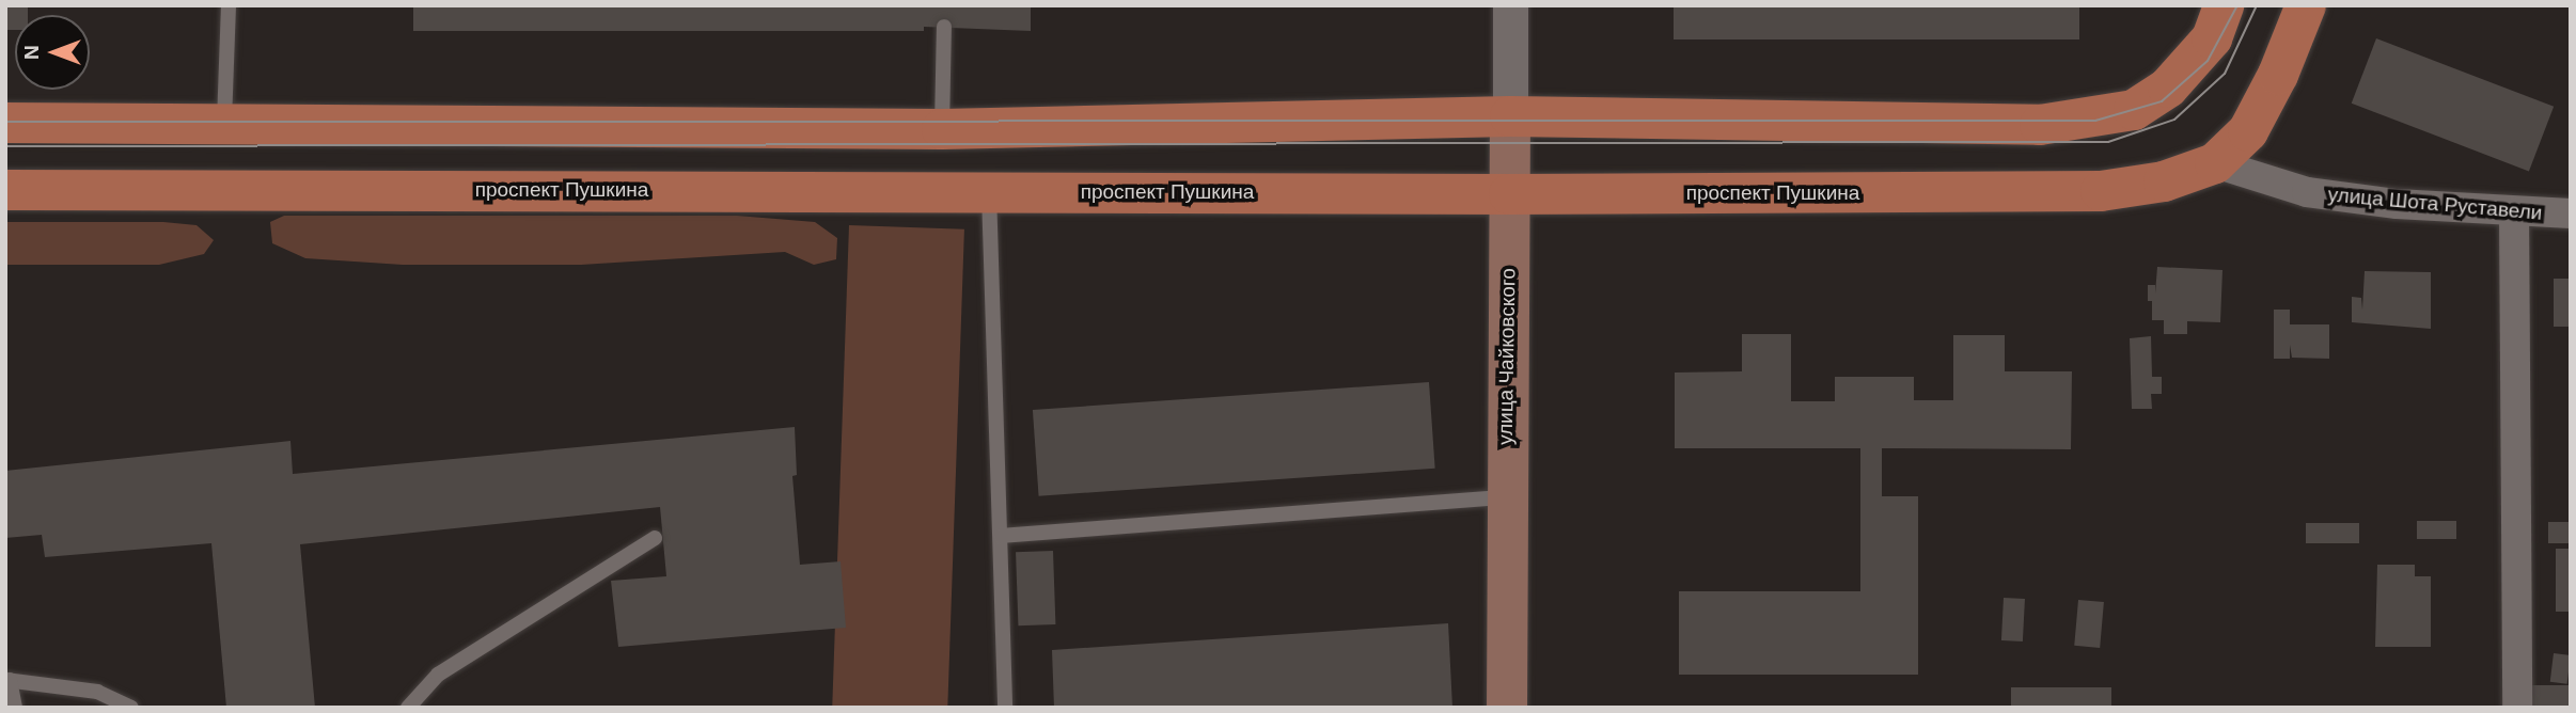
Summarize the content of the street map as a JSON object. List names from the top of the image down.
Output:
{
  "streets": {
    "main road": ["проспект Пушкина", "улица Чайковского"],
    "street": ["улица Шота Руставели"]
  },
  "crossings": [
    ["проспект Пушкина", "улица Шота Руставели"],
    ["проспект Пушкина", "улица Чайковского"]
  ],
  "north": "left"
}
